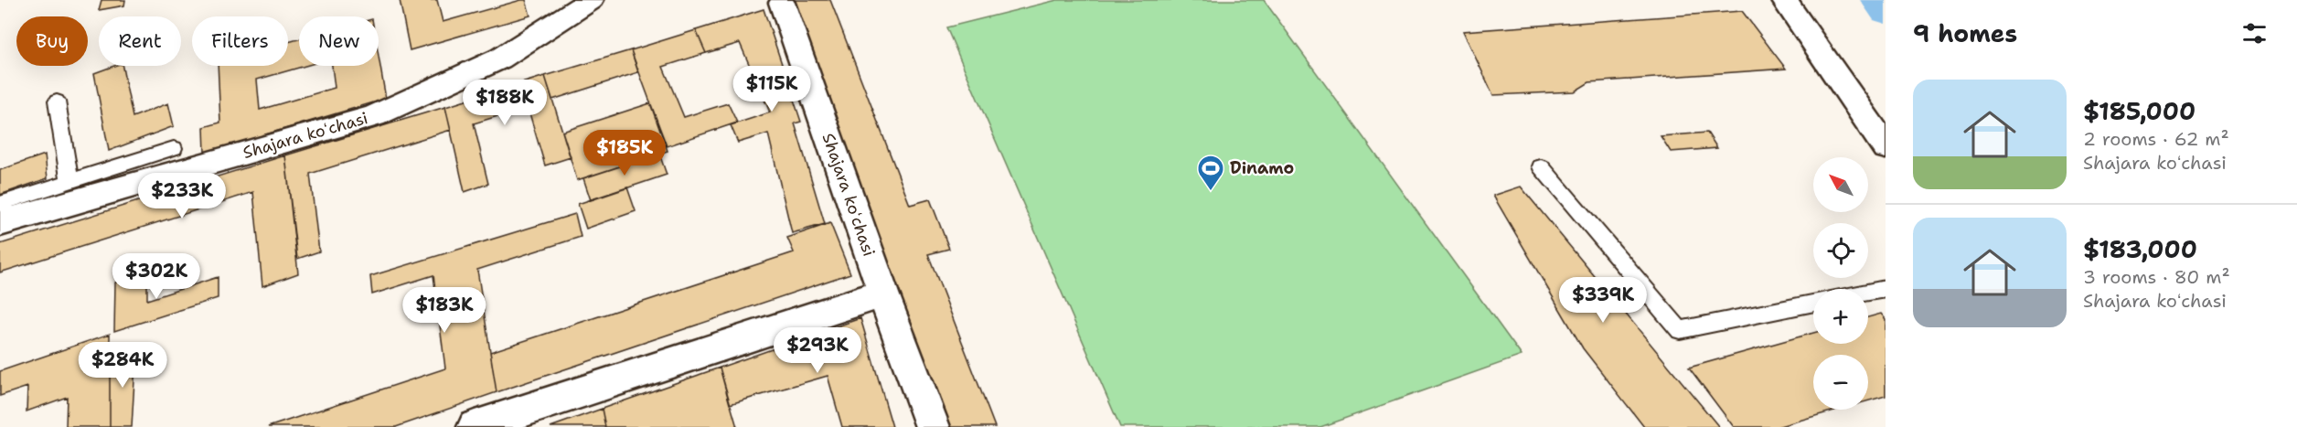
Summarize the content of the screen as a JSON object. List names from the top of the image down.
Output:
{
  "streets": {
    "street": ["Shajara koʻchasi"]
  },
  "places": {
    "sports": ["Dinamo"]
  },
  "north": "top left",
  "page": {
    "heading": "9 homes",
    "chip": [
      "Buy",
      "Rent",
      "Filters",
      "New"
    ],
    "price": [
      "$115K",
      "$188K",
      "$185K",
      "$233K",
      "$302K",
      "$339K",
      "$183K",
      "$293K",
      "$284K"
    ],
    "list": [
      {
        "name": "$185,000",
        "note": "2 rooms · 62 m² · Shajara koʻchasi"
      },
      {
        "name": "$183,000",
        "note": "3 rooms · 80 m² · Shajara koʻchasi"
      }
    ],
    "map_buttons": ["+", "−"]
  }
}
